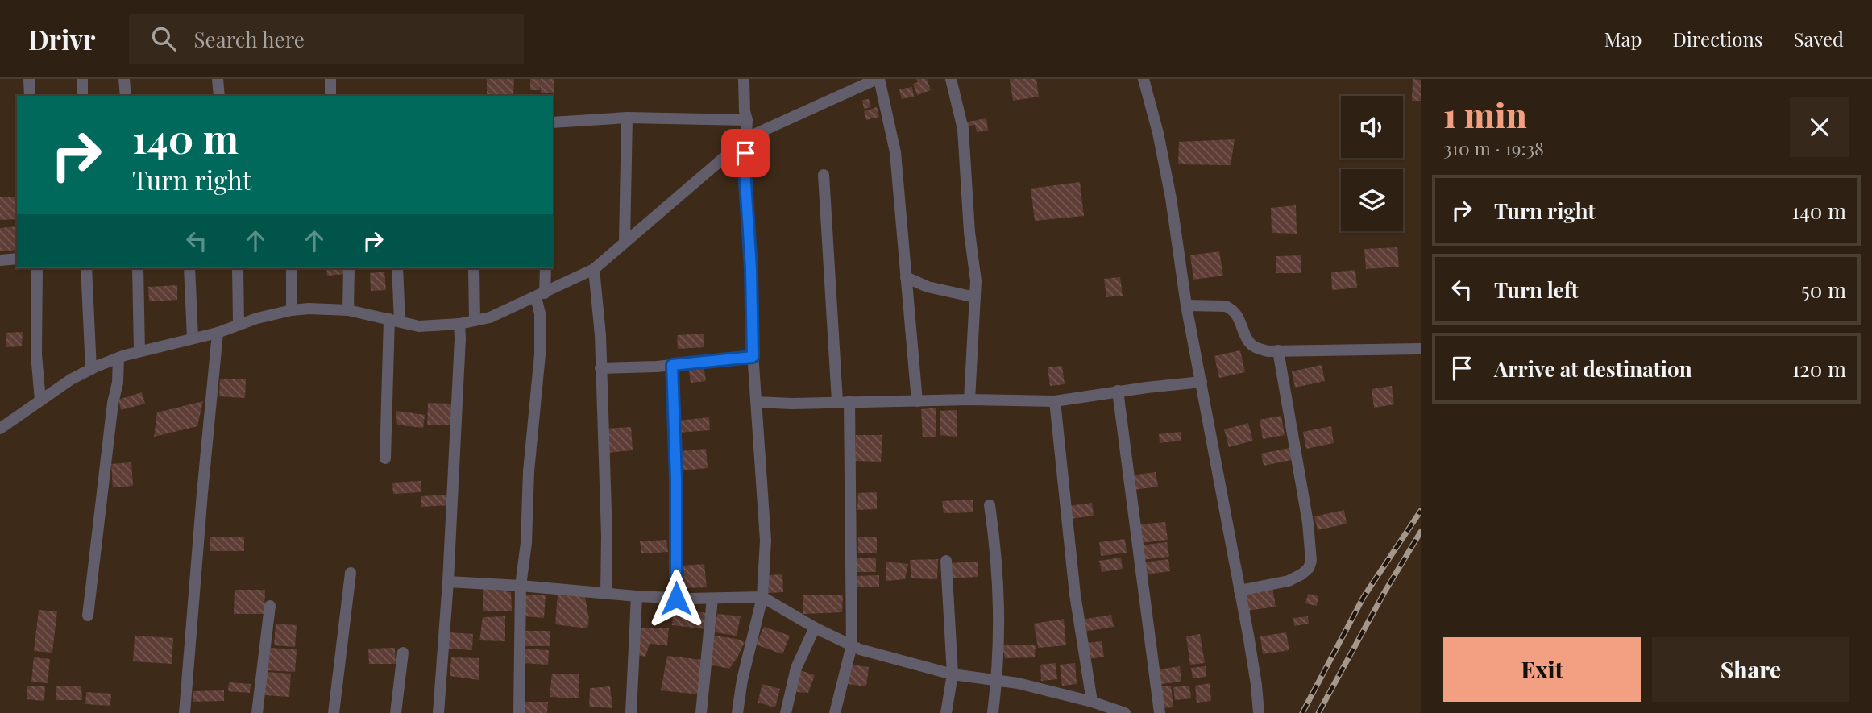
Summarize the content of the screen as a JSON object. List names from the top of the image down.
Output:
{
  "page": {
    "header": "Drivr",
    "search": "Search here",
    "nav": ["Map", "Directions", "Saved"],
    "heading": ["1 min", "310 m · 19:38"],
    "turn": ["140 m", "Turn right"],
    "list": [
      {
        "name": "Turn right",
        "value": "140 m"
      },
      {
        "name": "Turn left",
        "value": "50 m"
      },
      {
        "name": "Arrive at destination",
        "value": "120 m"
      }
    ],
    "buttons": ["Exit", "Share"]
  }
}
